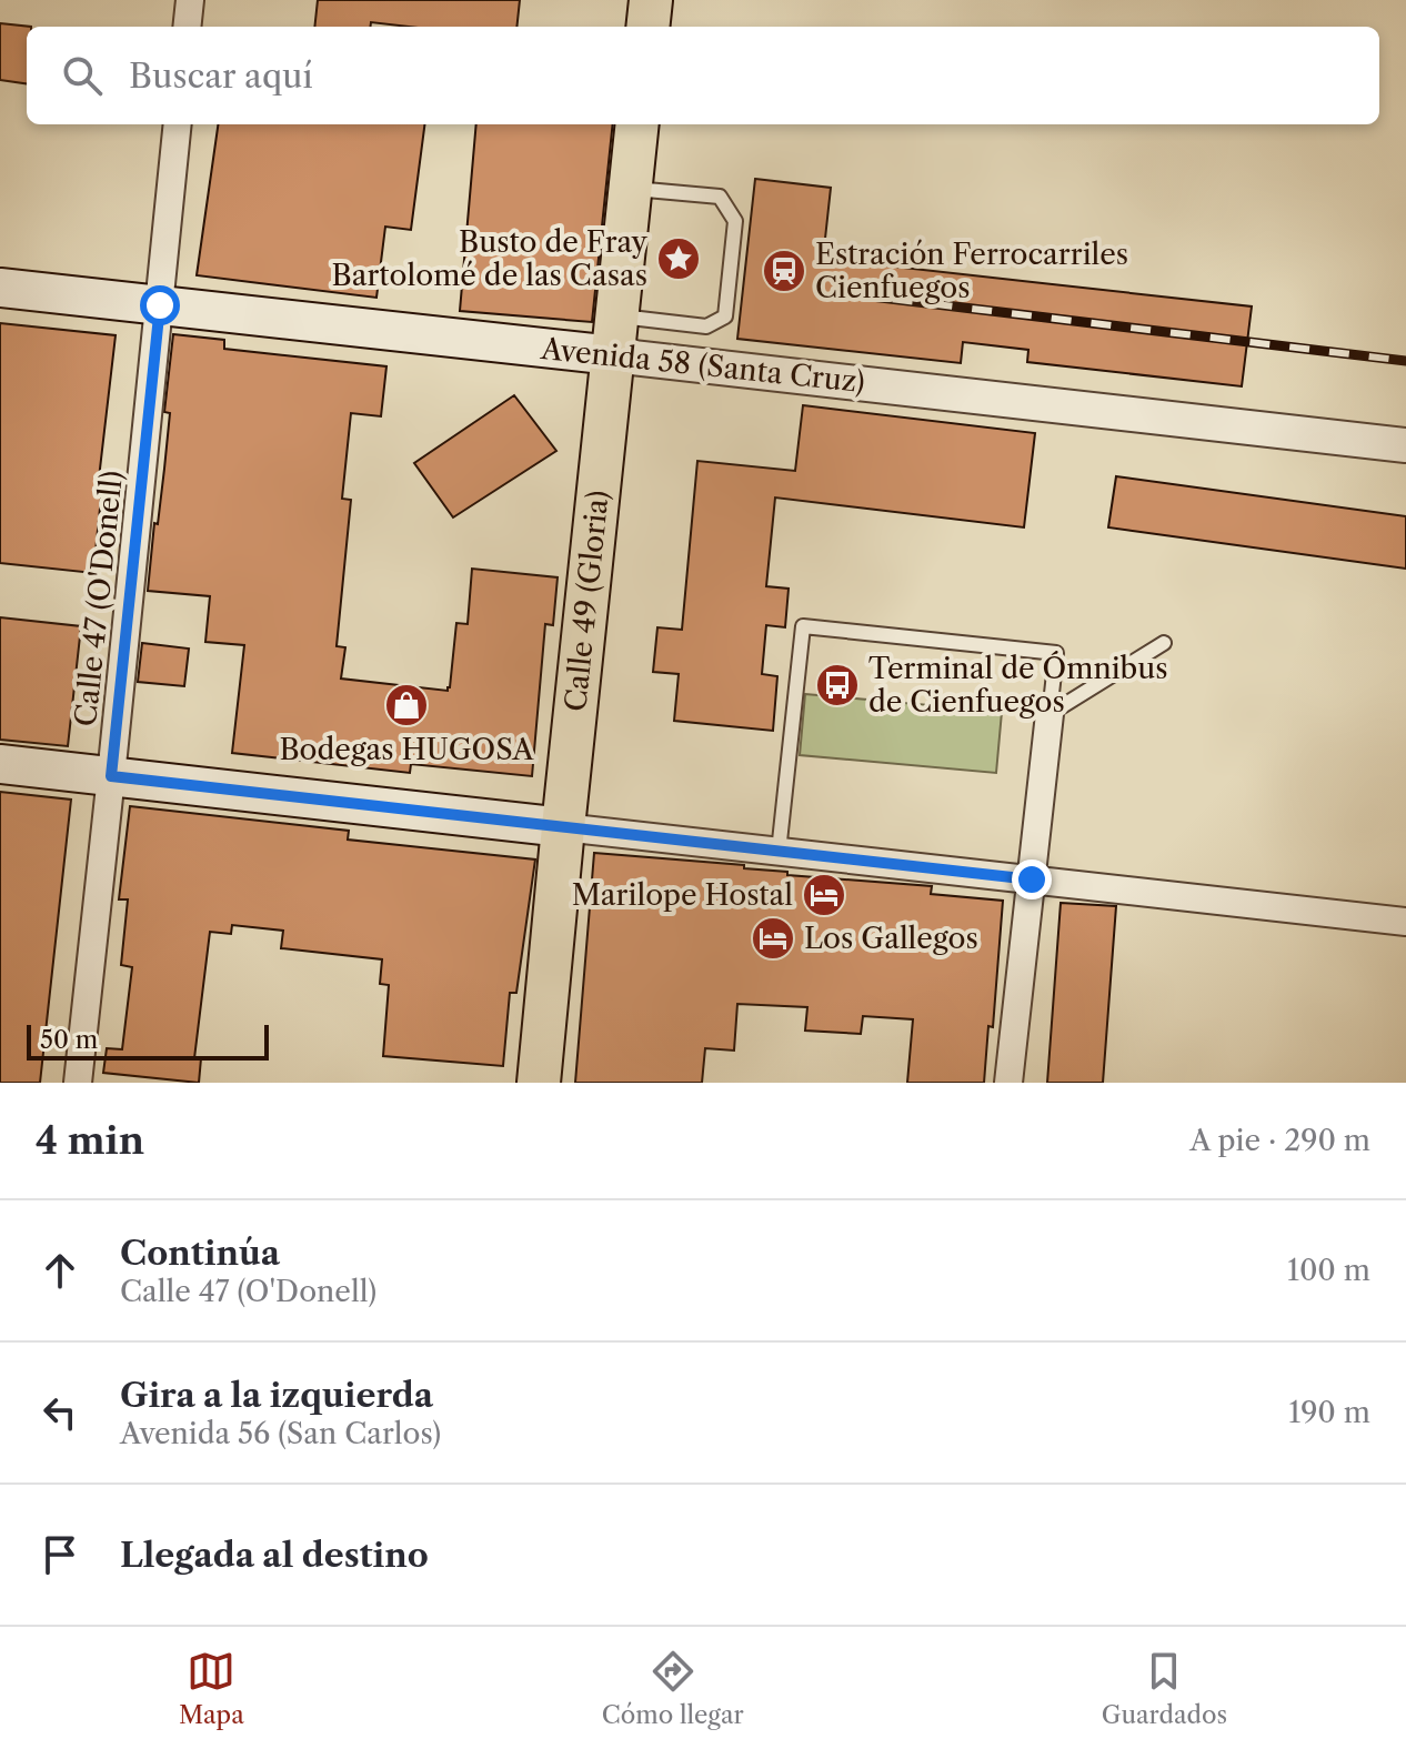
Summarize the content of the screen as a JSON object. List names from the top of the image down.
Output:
{
  "streets": {
    "main road": ["Avenida 58 (Santa Cruz)", "Calle 49 (Gloria)"],
    "street": ["Calle 47 (O'Donell)"]
  },
  "crossings": [
    ["Avenida 58 (Santa Cruz)", "Calle 47 (O'Donell)"],
    ["Avenida 58 (Santa Cruz)", "Calle 49 (Gloria)"]
  ],
  "places": {
    "place": ["Busto de Fray Bartolomé de las Casas"],
    "station": ["Estración Ferrocarriles Cienfuegos"],
    "bus stop": ["Terminal de Ómnibus de Cienfuegos"],
    "shop": ["Bodegas HUGOSA"],
    "hotel": ["Marilope Hostal", "Los Gallegos"]
  },
  "scale_bar": "50 m",
  "page": {
    "search": "Buscar aquí",
    "scale": "50 m",
    "heading": ["4 min", "A pie · 290 m"],
    "list": [
      ["Continúa", "Calle 47 (O'Donell)", "100 m"],
      ["Gira a la izquierda", "Avenida 56 (San Carlos)", "190 m"],
      "Llegada al destino"
    ],
    "nav": ["Mapa", "Cómo llegar", "Guardados"]
  }
}
